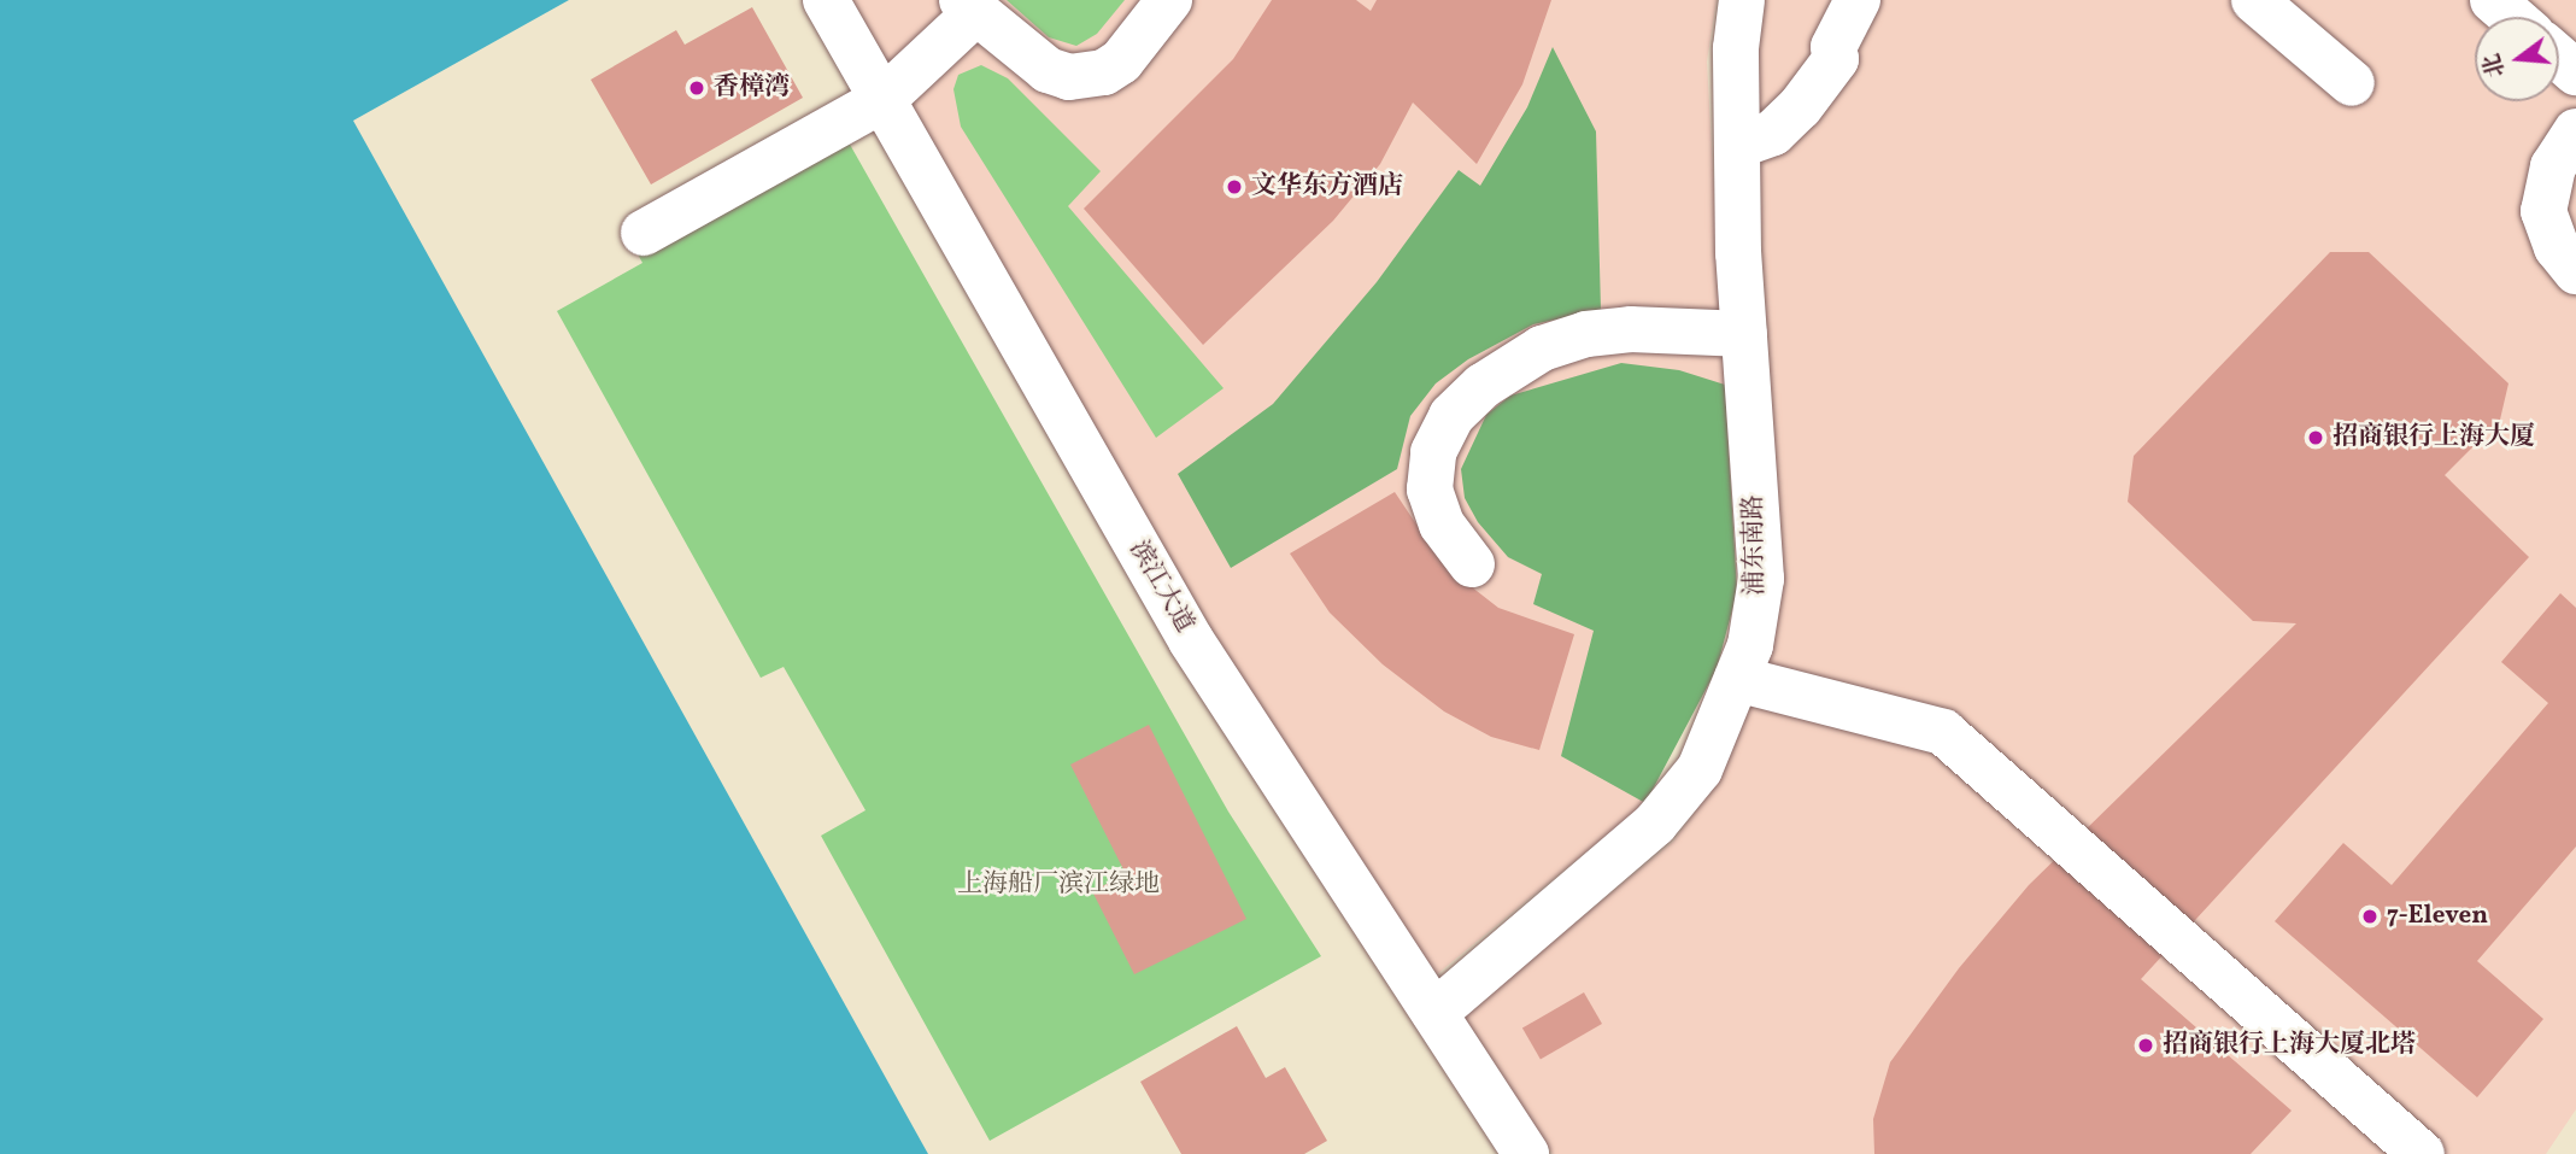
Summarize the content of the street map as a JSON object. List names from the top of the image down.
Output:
{
  "streets": {
    "street": ["浦东南路", "滨江大道"]
  },
  "crossings": [
    ["浦东南路", "滨江大道"]
  ],
  "parks": ["上海船厂滨江绿地"],
  "places": [
    "香樟湾",
    "文华东方酒店",
    "招商银行上海大厦",
    "7-Eleven",
    "招商银行上海大厦北塔"
  ],
  "north": "left"
}
